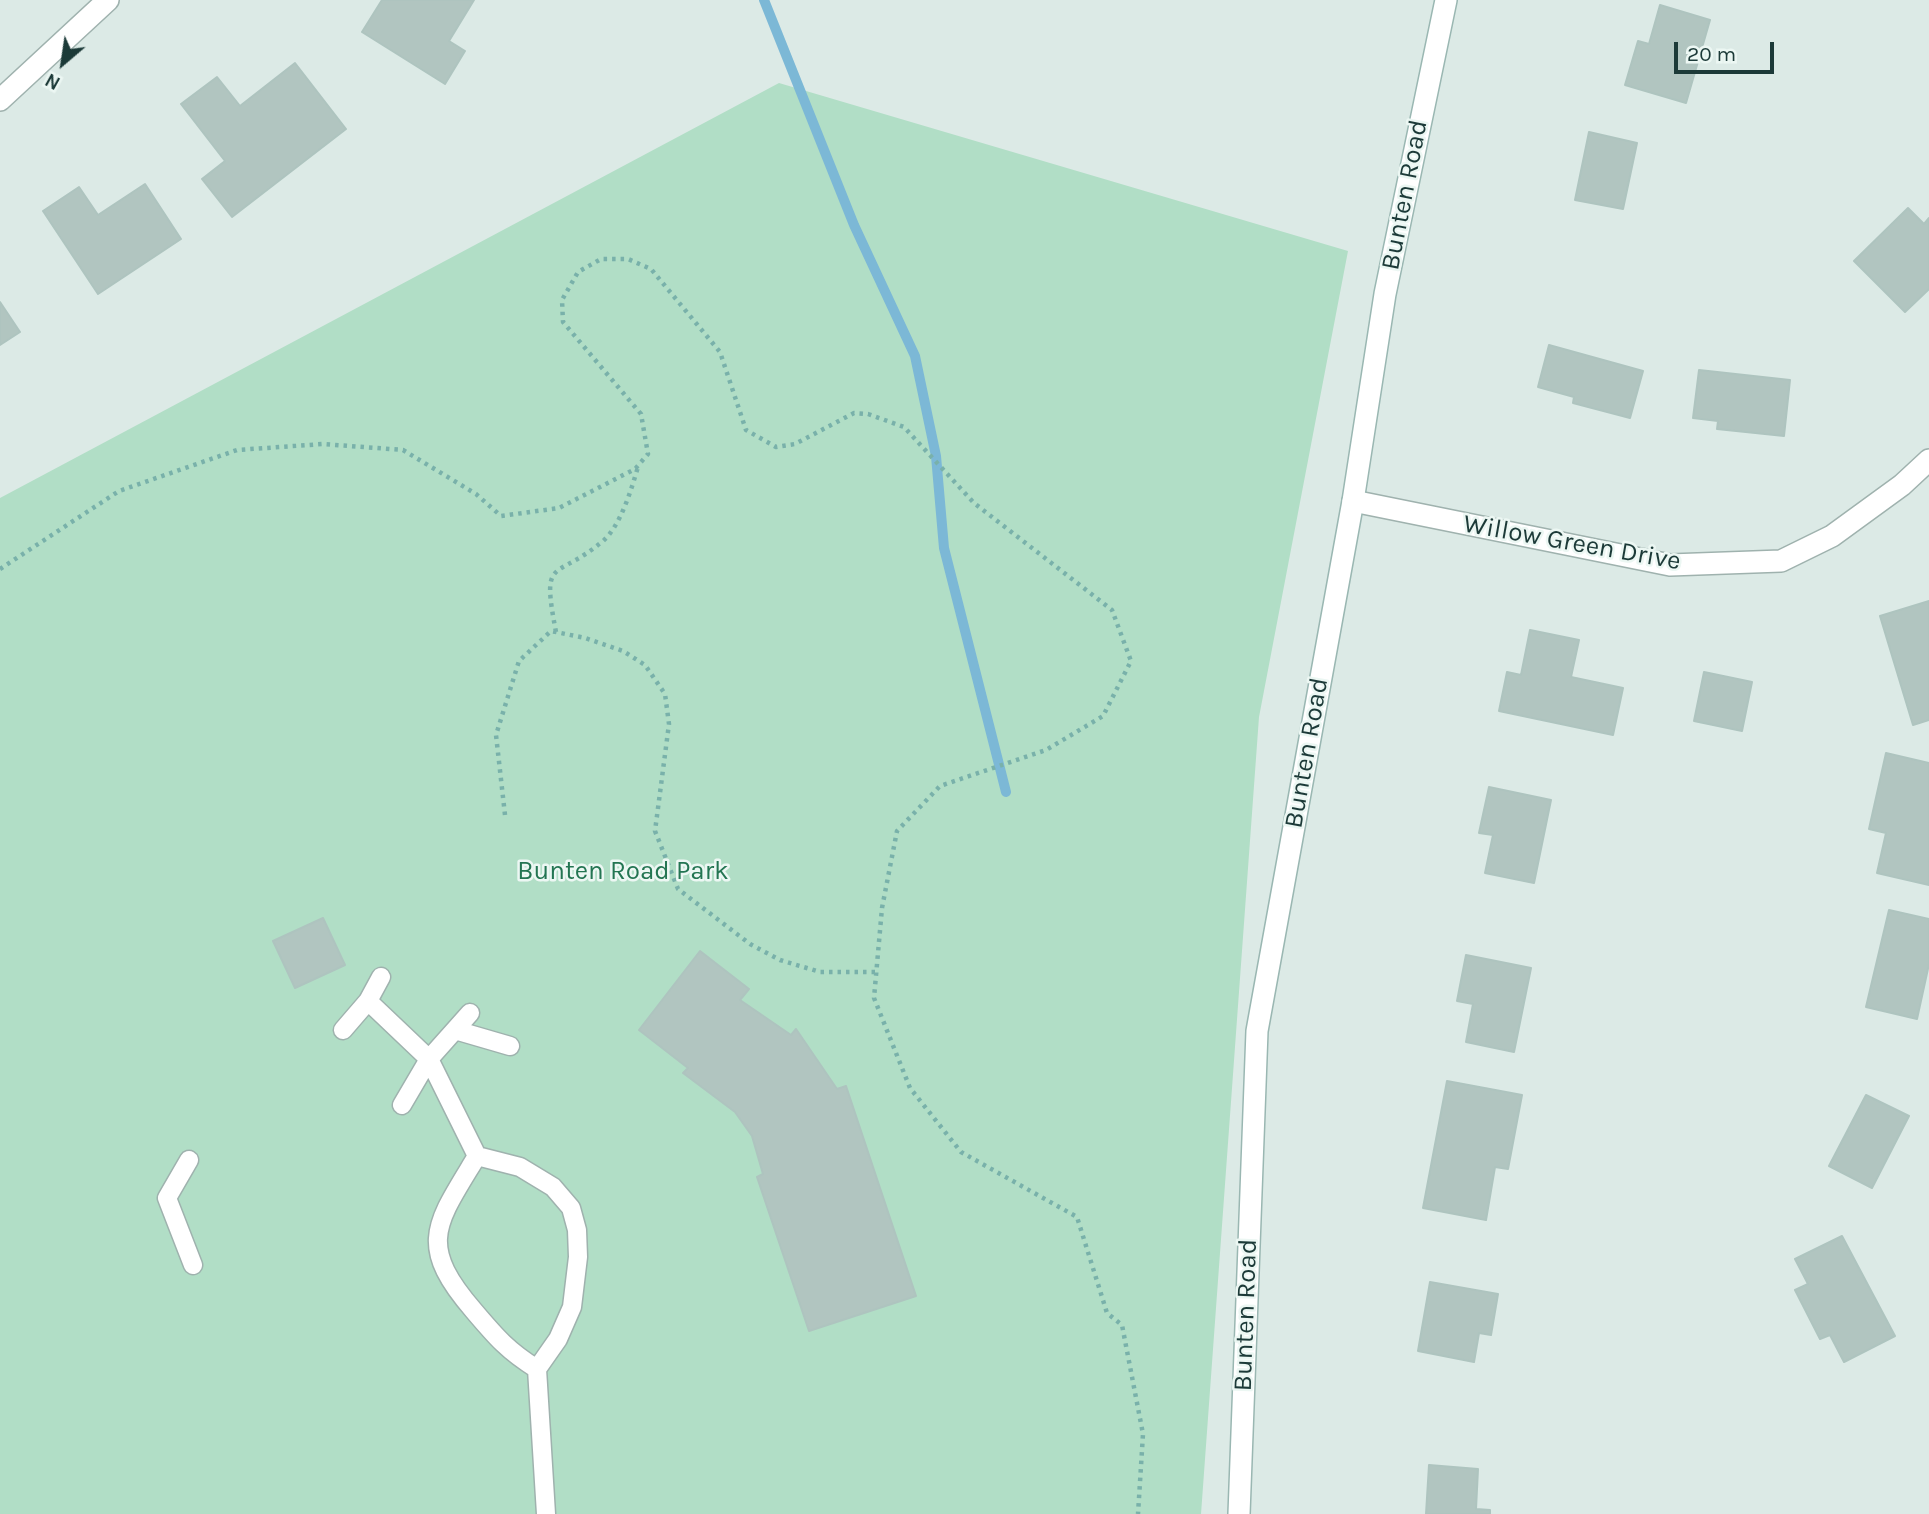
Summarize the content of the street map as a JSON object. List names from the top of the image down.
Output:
{
  "streets": {
    "street": ["Bunten Road", "Willow Green Drive"]
  },
  "crossings": [
    ["Bunten Road", "Willow Green Drive"]
  ],
  "parks": ["Bunten Road Park"],
  "scale_bar": "20 m",
  "north": "bottom left"
}
